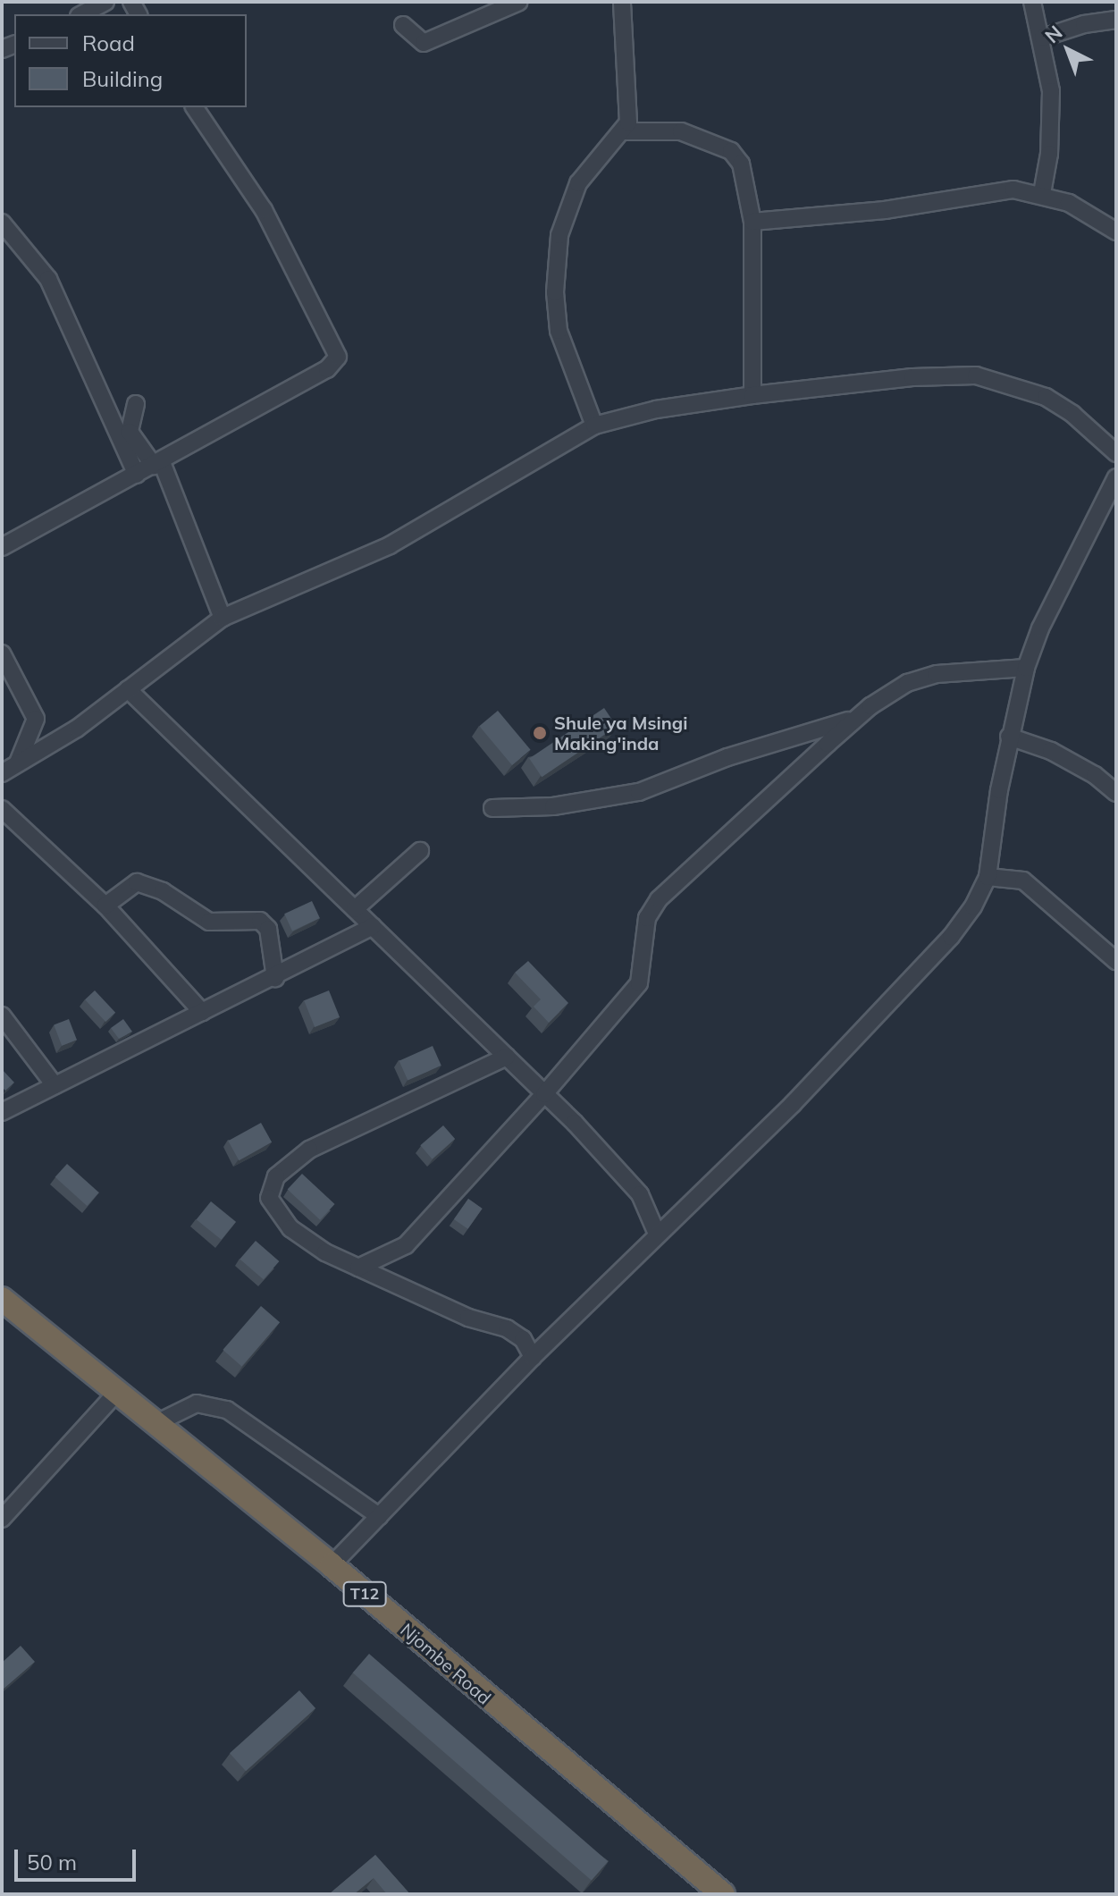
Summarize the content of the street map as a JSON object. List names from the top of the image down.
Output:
{
  "streets": {
    "highway": ["T12", "Njombe Road"]
  },
  "places": ["Shule ya Msingi Making'inda"],
  "legend": ["Road", "Building"],
  "scale_bar": "50 m",
  "north": "top left"
}
